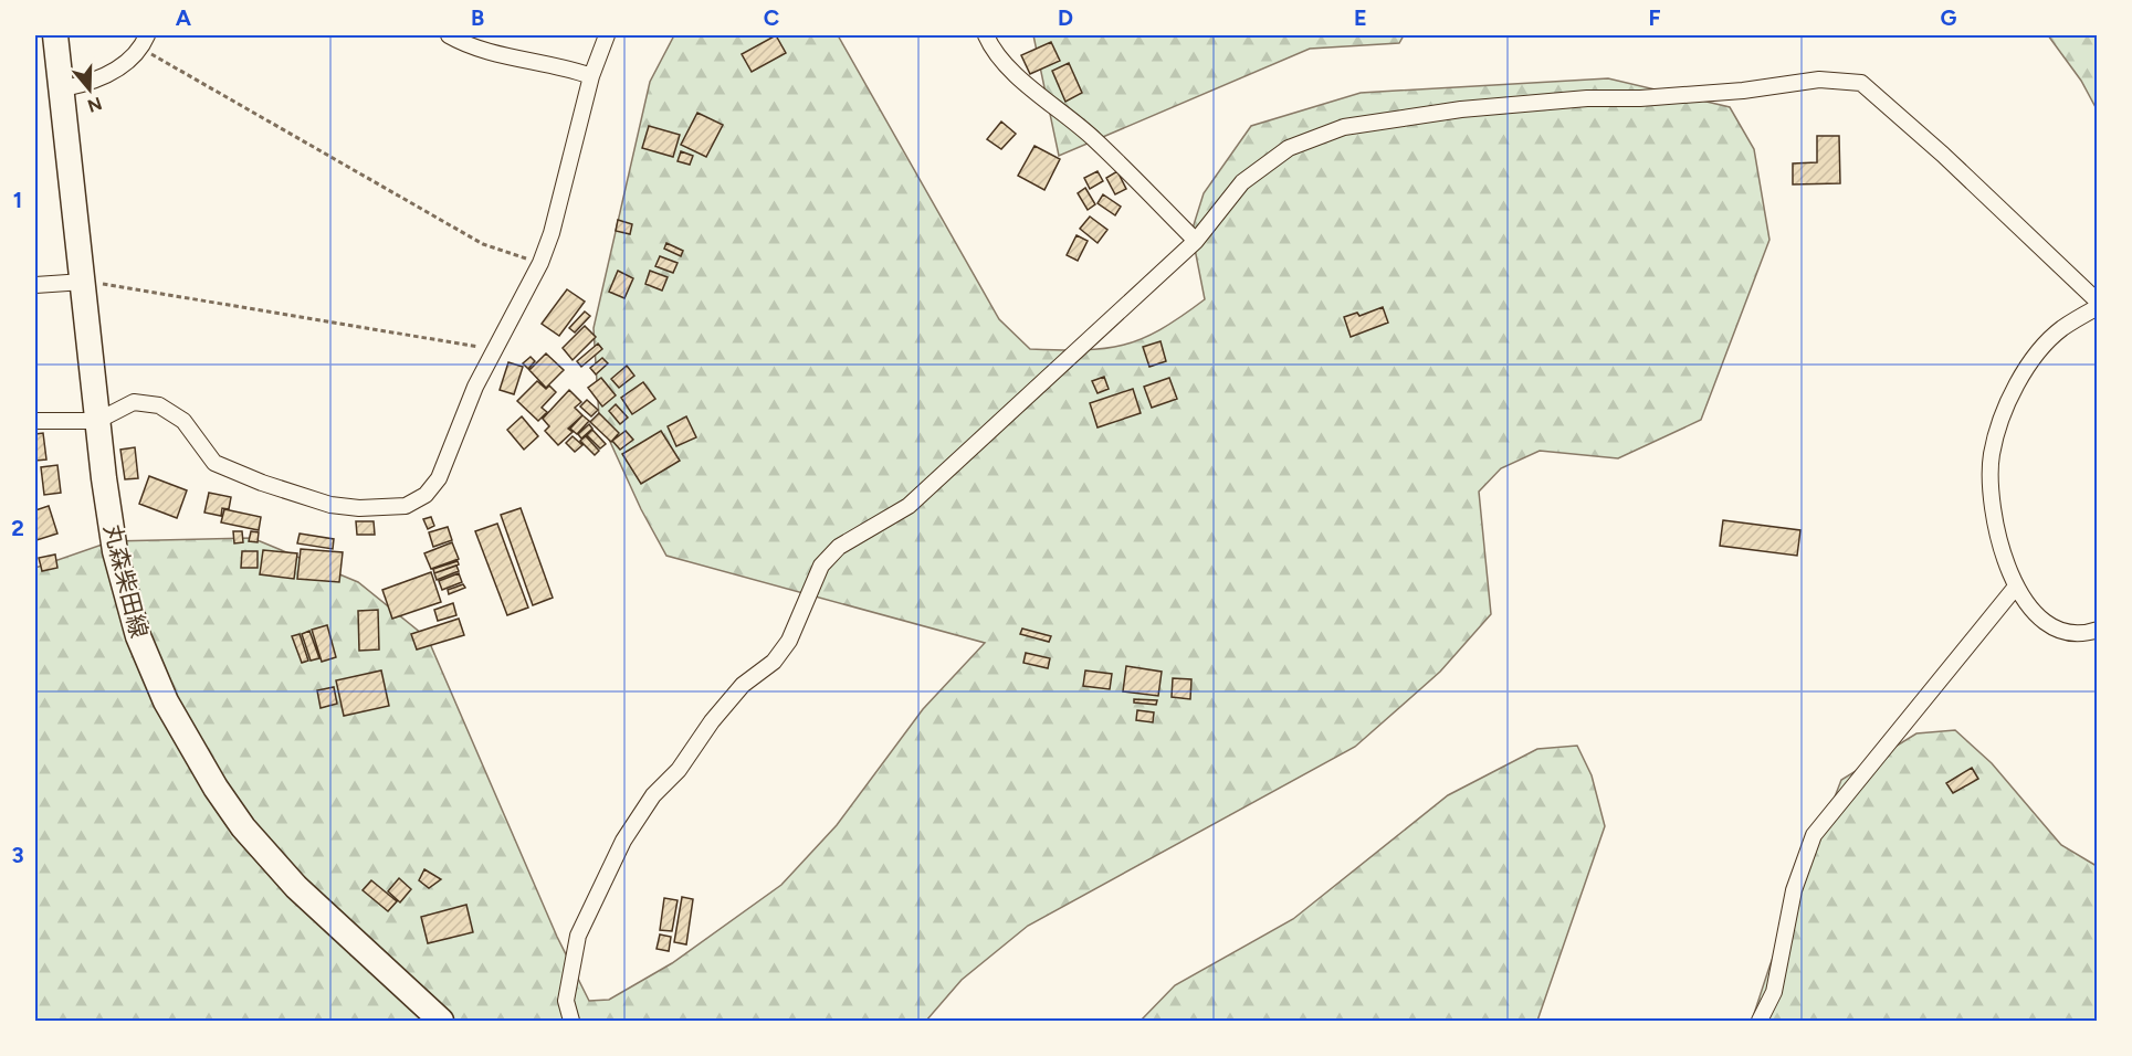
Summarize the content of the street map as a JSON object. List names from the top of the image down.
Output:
{
  "streets": {
    "main road": ["丸森柴田線"]
  },
  "north": "bottom",
  "grid": {
    "columns": [
      "A",
      "B",
      "C",
      "D",
      "E",
      "F",
      "G"
    ],
    "rows": ["1", "2", "3"]
  }
}
